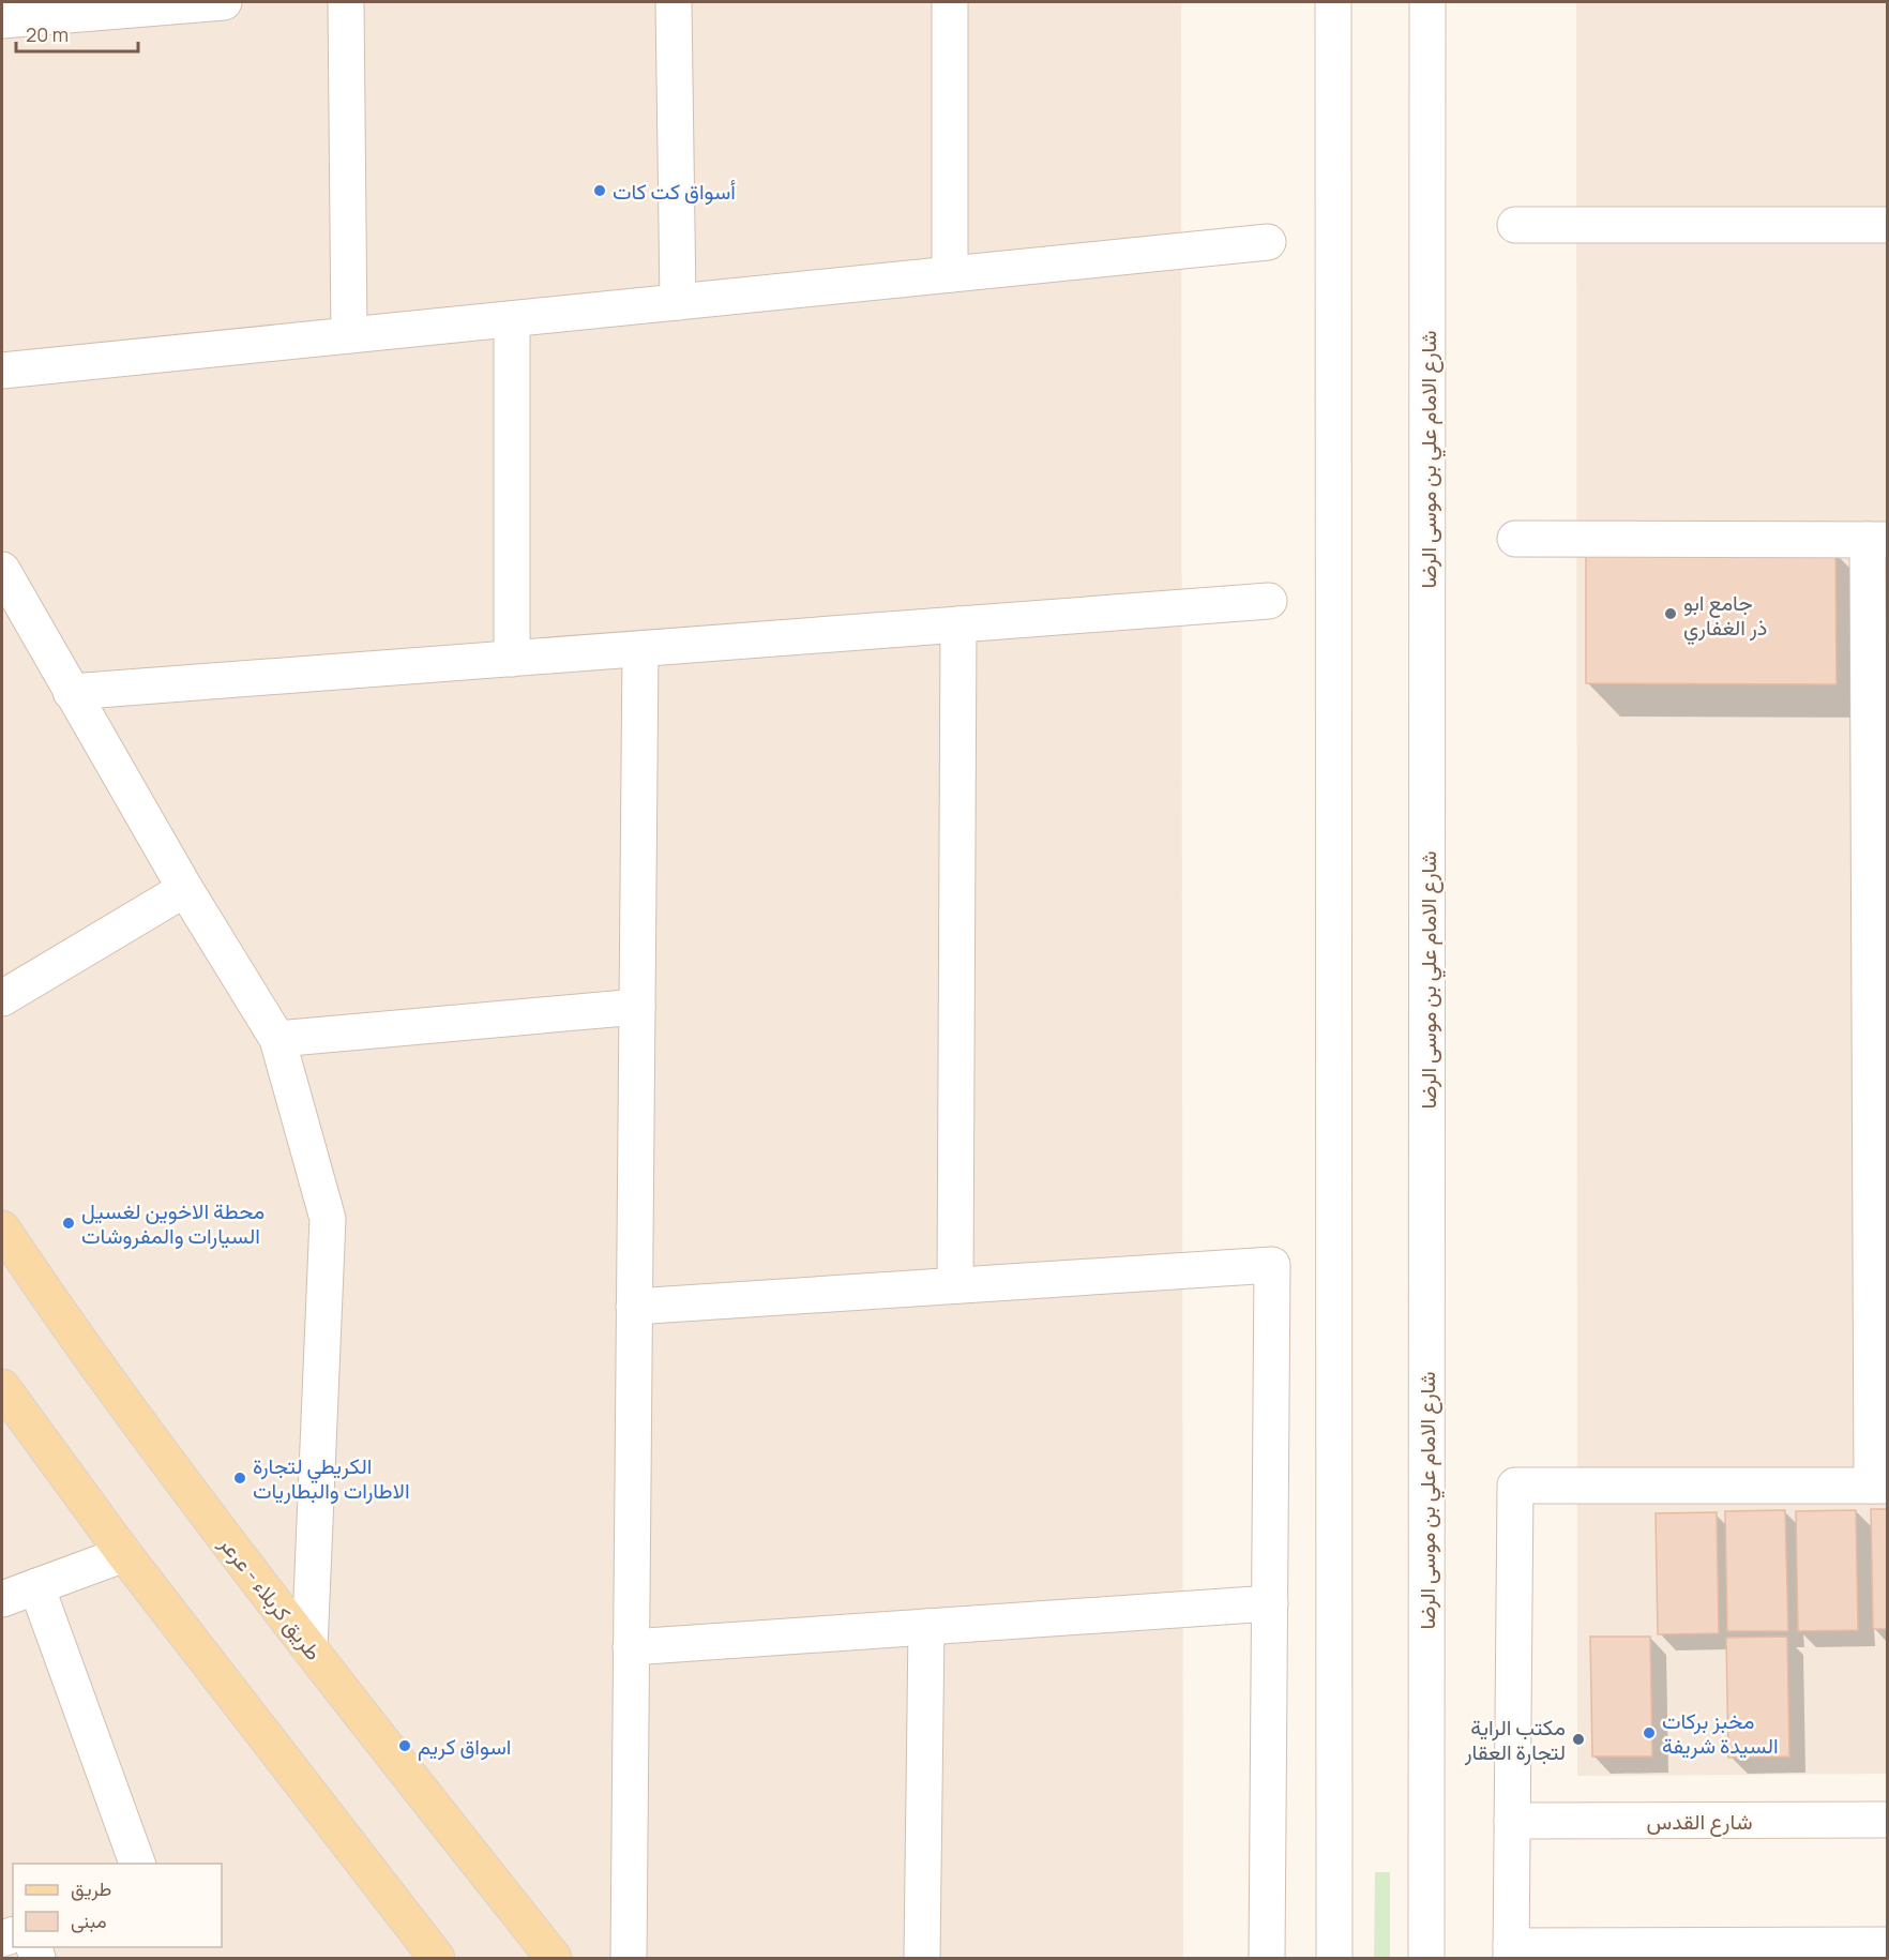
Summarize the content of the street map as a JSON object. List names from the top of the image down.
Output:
{
  "streets": {
    "main road": ["طريق كربلاء - عرعر"],
    "street": ["شارع الامام علي بن موسى الرضا", "شارع القدس"]
  },
  "places": [
    "أسواق كت كات",
    "جامع ابو ذر الغفاري",
    "محطة الاخوين لغسيل السيارات والمفروشات",
    "الكريطي لتجارة الاطارات والبطاريات",
    "مخبز بركات السيدة شريفة",
    "مكتب الراية لتجارة العقار",
    "اسواق كريم"
  ],
  "legend": ["طريق", "مبنى"],
  "scale_bar": "20 m"
}
